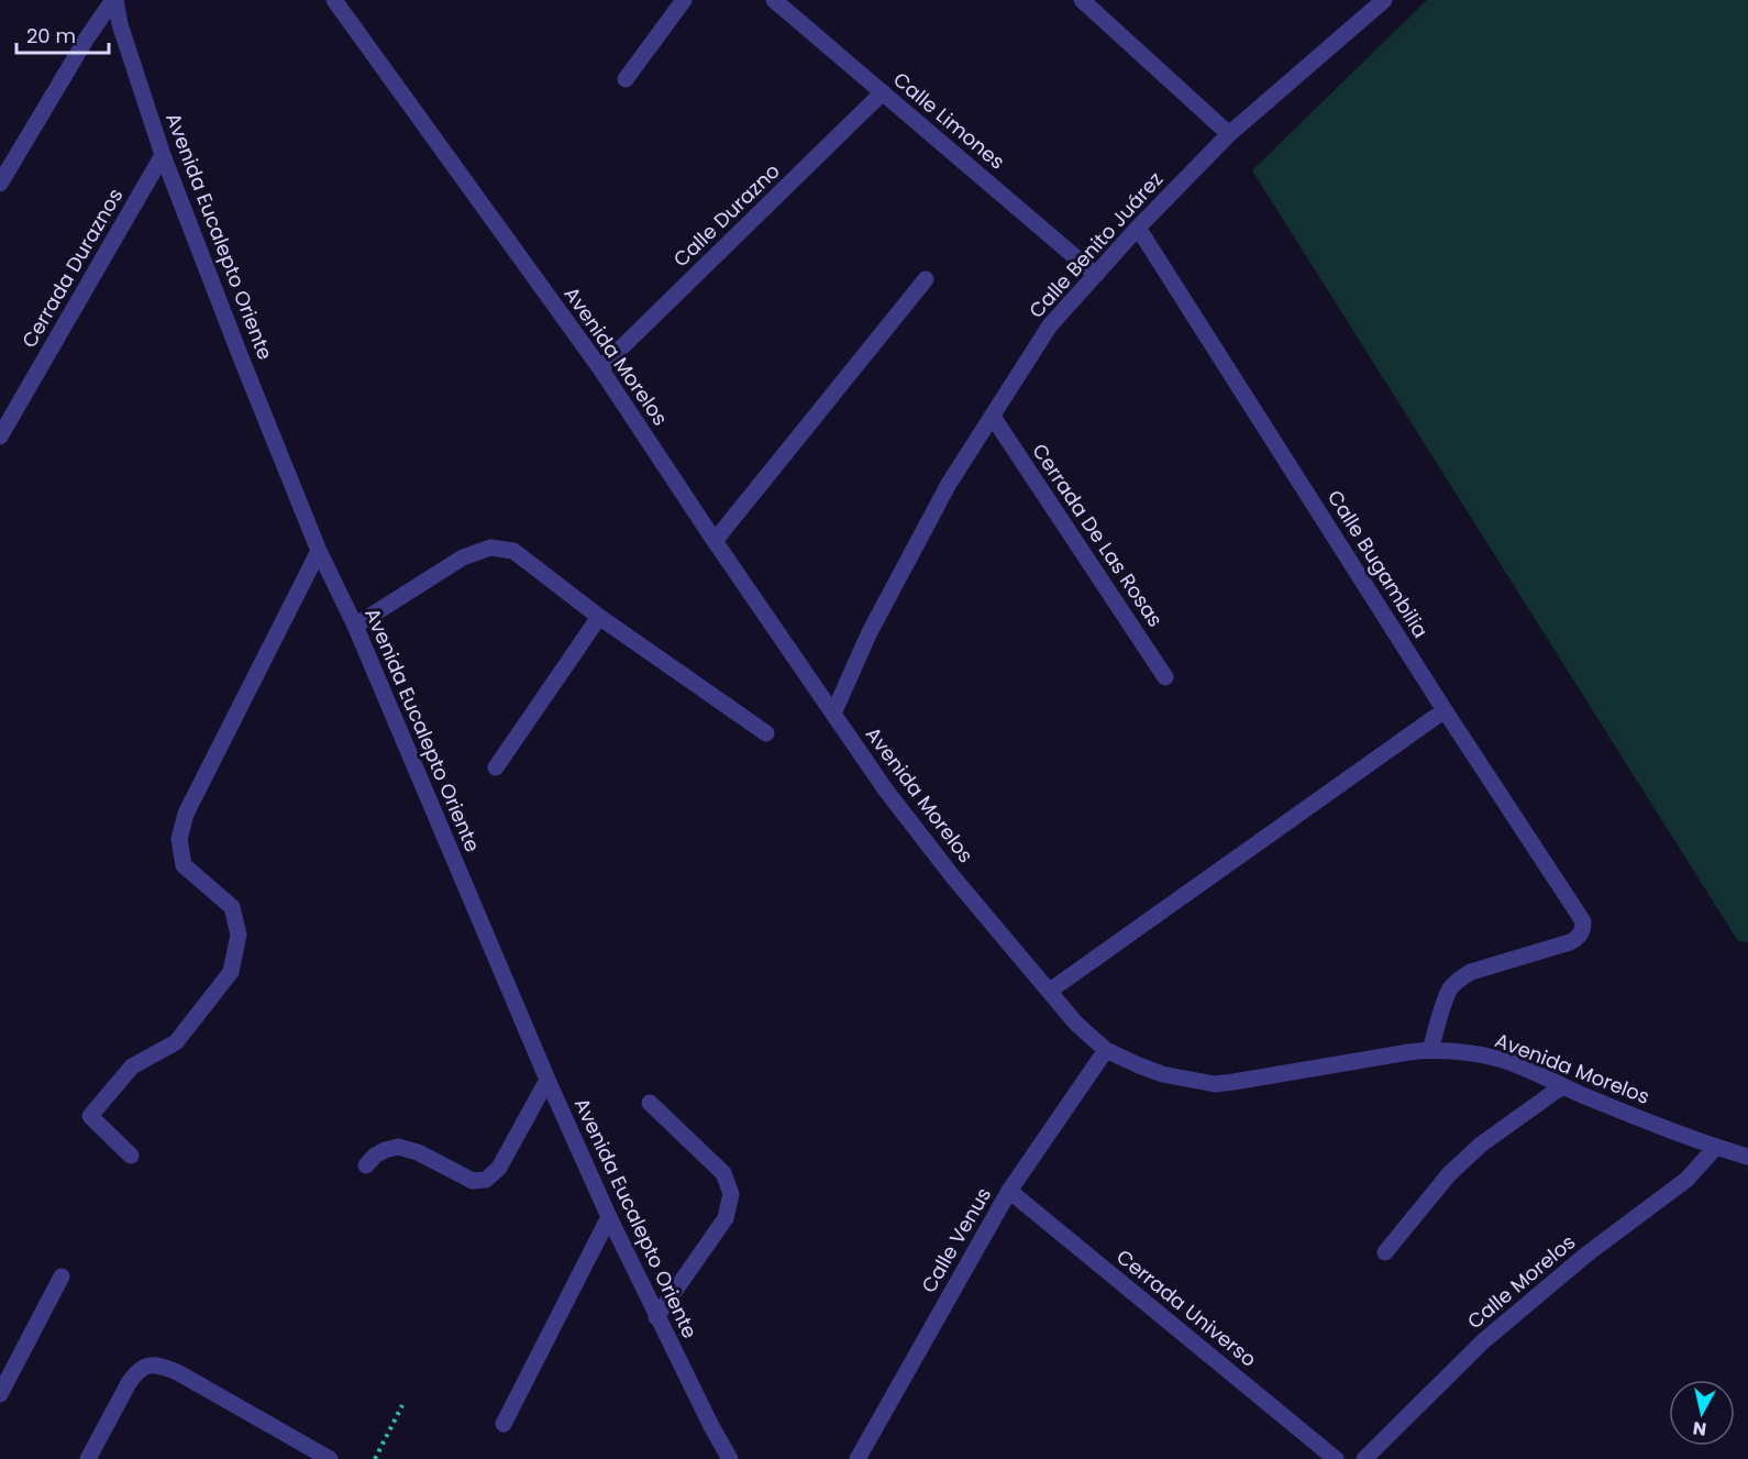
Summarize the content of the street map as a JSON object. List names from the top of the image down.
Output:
{
  "streets": {
    "street": [
      "Calle Limones",
      "Calle Durazno",
      "Avenida Eucalepto Oriente",
      "Calle Benito Juárez",
      "Cerrada Duraznos",
      "Avenida Morelos",
      "Cerrada De Las Rosas",
      "Calle Bugambilia",
      "Calle Venus",
      "Calle Morelos",
      "Cerrada Universo"
    ]
  },
  "crossings": [
    ["Calle Limones", "Calle Durazno"],
    ["Calle Limones", "Calle Benito Juárez"],
    ["Calle Durazno", "Avenida Morelos"],
    ["Avenida Eucalepto Oriente", "Cerrada Duraznos"],
    ["Calle Benito Juárez", "Avenida Morelos"],
    ["Calle Benito Juárez", "Cerrada De Las Rosas"],
    ["Calle Benito Juárez", "Calle Bugambilia"],
    ["Avenida Morelos", "Calle Bugambilia"],
    ["Avenida Morelos", "Calle Venus"],
    ["Avenida Morelos", "Calle Morelos"],
    ["Calle Venus", "Cerrada Universo"]
  ],
  "scale_bar": "20 m",
  "north": "bottom"
}
